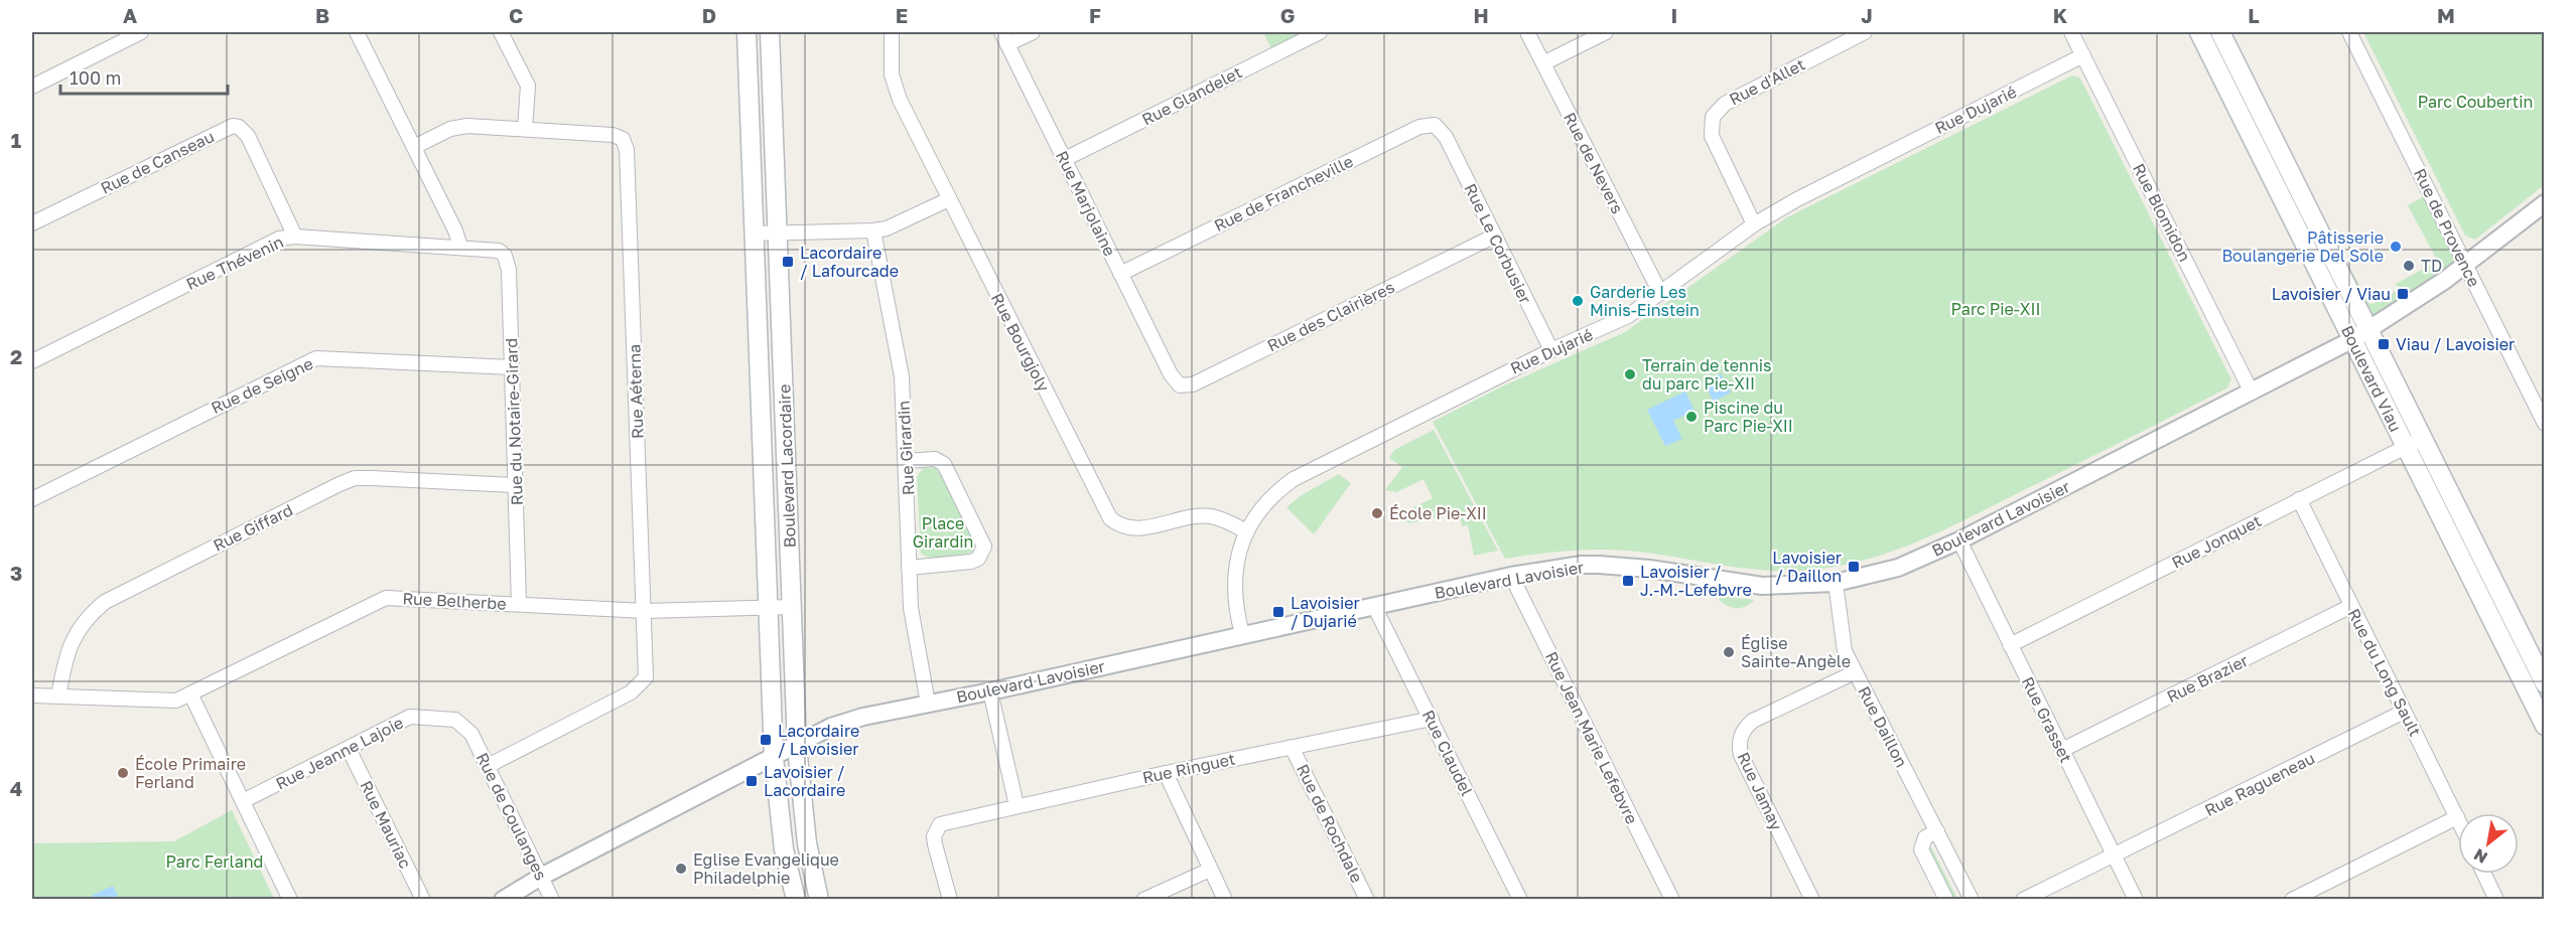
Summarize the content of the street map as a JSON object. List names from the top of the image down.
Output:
{
  "streets": {
    "main road": ["Boulevard Viau", "Boulevard Lacordaire"],
    "street": [
      "Rue d'Allet",
      "Rue Glandelet",
      "Rue Dujarié",
      "Rue de Canseau",
      "Rue de Nevers",
      "Rue de Francheville",
      "Rue Marjolaine",
      "Rue Blomidon",
      "Rue de Provence",
      "Rue Le Corbusier",
      "Rue Thévenin",
      "Rue des Clairières",
      "Rue Bourgjoly",
      "Rue de Seigne",
      "Rue Aéterna",
      "Rue du Notaire-Girard",
      "Rue Girardin",
      "Boulevard Lavoisier",
      "Rue Giffard",
      "Rue Jonquet",
      "Rue Belherbe",
      "Rue du Long Sault",
      "Rue Brazier",
      "Rue Grasset",
      "Rue Daillon",
      "Rue Jean Marie Lefebvre",
      "Rue Jeanne Lajoie",
      "Rue Claudel",
      "Rue Ringuet",
      "Rue Ragueneau",
      "Rue Jamay",
      "Rue de Coulanges",
      "Rue de Rochdale",
      "Rue Mauriac"
    ]
  },
  "crossings": [
    ["Rue d'Allet", "Rue Dujarié"],
    ["Rue Glandelet", "Rue Marjolaine"],
    ["Rue Dujarié", "Rue de Nevers"],
    ["Rue Dujarié", "Rue Blomidon"],
    ["Rue Dujarié", "Rue Le Corbusier"],
    ["Rue Dujarié", "Rue Bourgjoly"],
    ["Rue Dujarié", "Boulevard Lavoisier"],
    ["Rue de Canseau", "Rue Thévenin"],
    ["Rue de Francheville", "Rue Marjolaine"],
    ["Rue de Francheville", "Rue Le Corbusier"],
    ["Rue Marjolaine", "Rue des Clairières"],
    ["Rue Blomidon", "Boulevard Lavoisier"],
    ["Rue de Provence", "Boulevard Lavoisier"],
    ["Rue Le Corbusier", "Rue des Clairières"],
    ["Rue Thévenin", "Rue du Notaire-Girard"],
    ["Boulevard Viau", "Boulevard Lavoisier"],
    ["Boulevard Viau", "Rue Jonquet"],
    ["Rue de Seigne", "Rue du Notaire-Girard"],
    ["Rue Aéterna", "Rue Belherbe"],
    ["Rue Aéterna", "Rue de Coulanges"],
    ["Rue du Notaire-Girard", "Rue Giffard"],
    ["Rue du Notaire-Girard", "Rue Belherbe"],
    ["Rue Girardin", "Boulevard Lavoisier"],
    ["Boulevard Lacordaire", "Boulevard Lavoisier"],
    ["Boulevard Lacordaire", "Rue Belherbe"],
    ["Boulevard Lavoisier", "Rue Grasset"],
    ["Boulevard Lavoisier", "Rue Daillon"],
    ["Boulevard Lavoisier", "Rue Jean Marie Lefebvre"],
    ["Boulevard Lavoisier", "Rue Claudel"],
    ["Boulevard Lavoisier", "Rue de Coulanges"],
    ["Rue Giffard", "Rue Belherbe"],
    ["Rue Jonquet", "Rue du Long Sault"],
    ["Rue Jonquet", "Rue Grasset"],
    ["Rue du Long Sault", "Rue Brazier"],
    ["Rue du Long Sault", "Rue Ragueneau"],
    ["Rue Brazier", "Rue Grasset"],
    ["Rue Grasset", "Rue Ragueneau"],
    ["Rue Daillon", "Rue Jamay"],
    ["Rue Jeanne Lajoie", "Rue de Coulanges"],
    ["Rue Jeanne Lajoie", "Rue Mauriac"],
    ["Rue Claudel", "Rue Ringuet"],
    ["Rue Ringuet", "Rue de Rochdale"]
  ],
  "parks": [
    "Parc Coubertin",
    "Parc Pie-XII",
    "Place Girardin",
    "Parc Ferland"
  ],
  "places": {
    "other": [
      "Pâtisserie Boulangerie Del Sole",
      "TD",
      "Garderie Les Minis-Einstein",
      "Terrain de tennis du parc Pie-XII",
      "Piscine du Parc Pie-XII",
      "École Pie-XII",
      "Église Sainte-Angèle",
      "École Primaire Ferland",
      "Eglise Evangelique Philadelphie"
    ],
    "transit": [
      "Lacordaire / Lafourcade",
      "Lavoisier / Viau",
      "Viau / Lavoisier",
      "Lavoisier / Daillon",
      "Lavoisier / J.-M.-Lefebvre",
      "Lavoisier / Dujarié",
      "Lacordaire / Lavoisier",
      "Lavoisier / Lacordaire"
    ]
  },
  "scale_bar": "100 m",
  "north": "bottom left",
  "grid": {
    "columns": [
      "A",
      "B",
      "C",
      "D",
      "E",
      "F",
      "G",
      "H",
      "I",
      "J",
      "K",
      "L",
      "M"
    ],
    "rows": [
      "1",
      "2",
      "3",
      "4"
    ]
  }
}
